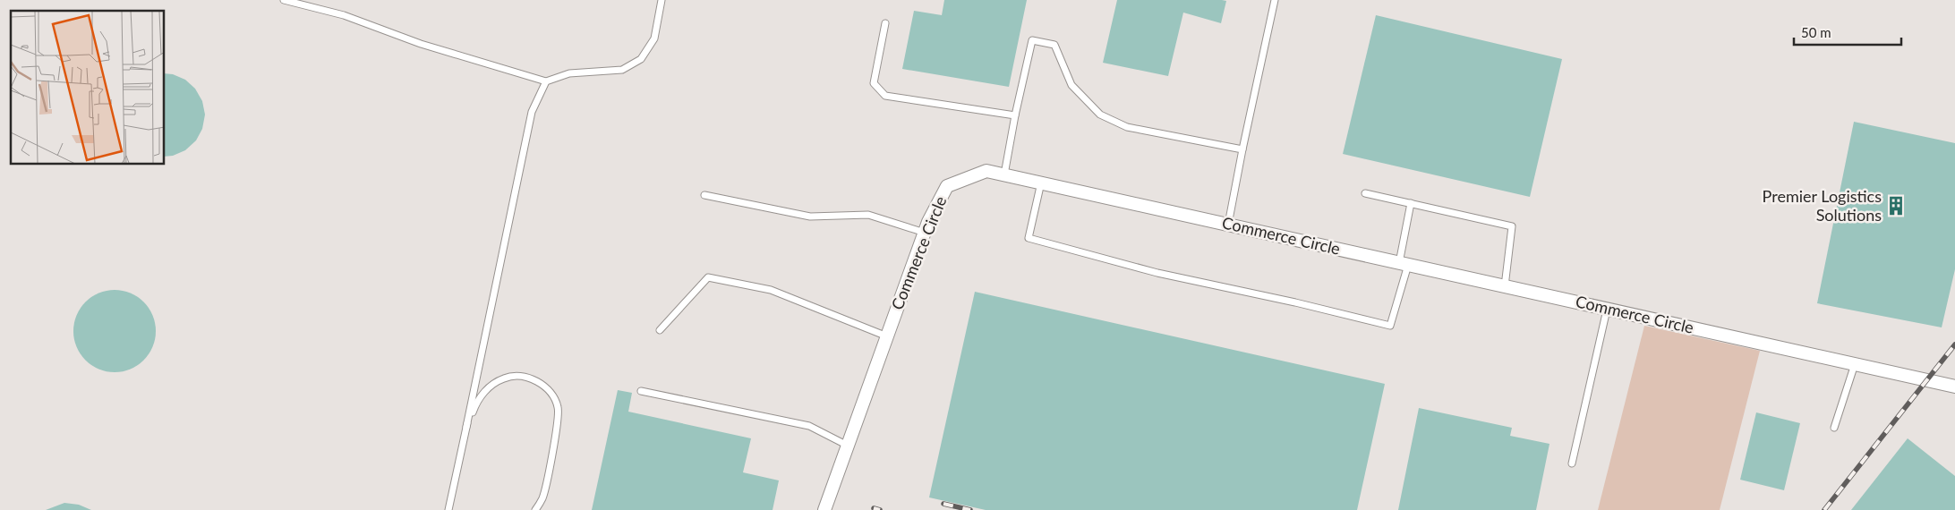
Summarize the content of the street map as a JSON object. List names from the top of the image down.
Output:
{
  "streets": {
    "street": ["Commerce Circle"]
  },
  "places": {
    "building": ["Premier Logistics Solutions"]
  },
  "scale_bar": "50 m"
}
